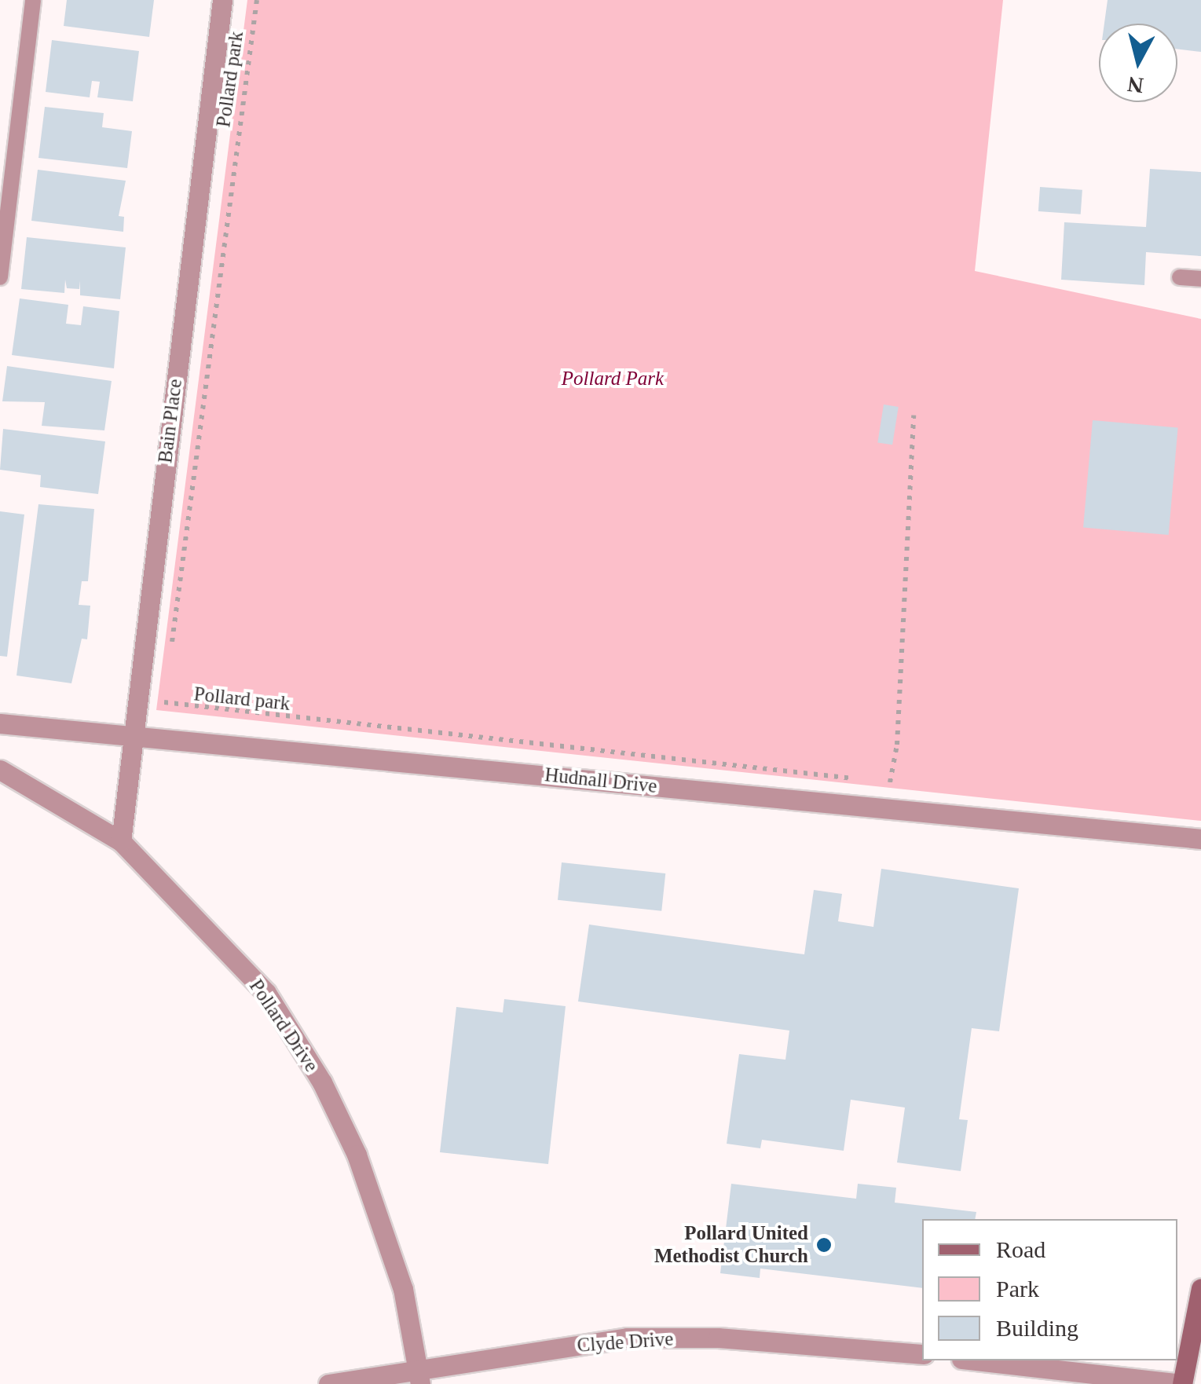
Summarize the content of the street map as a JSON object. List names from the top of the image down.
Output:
{
  "streets": {
    "street": [
      "Bain Place",
      "Hudnall Drive",
      "Pollard Drive",
      "Clyde Drive"
    ],
    "path": ["Pollard park"]
  },
  "crossings": [
    ["Bain Place", "Hudnall Drive"],
    ["Bain Place", "Pollard Drive"],
    ["Pollard Drive", "Clyde Drive"]
  ],
  "parks": ["Pollard Park"],
  "places": ["Pollard United Methodist Church"],
  "legend": ["Road", "Park", "Building"],
  "north": "bottom"
}
